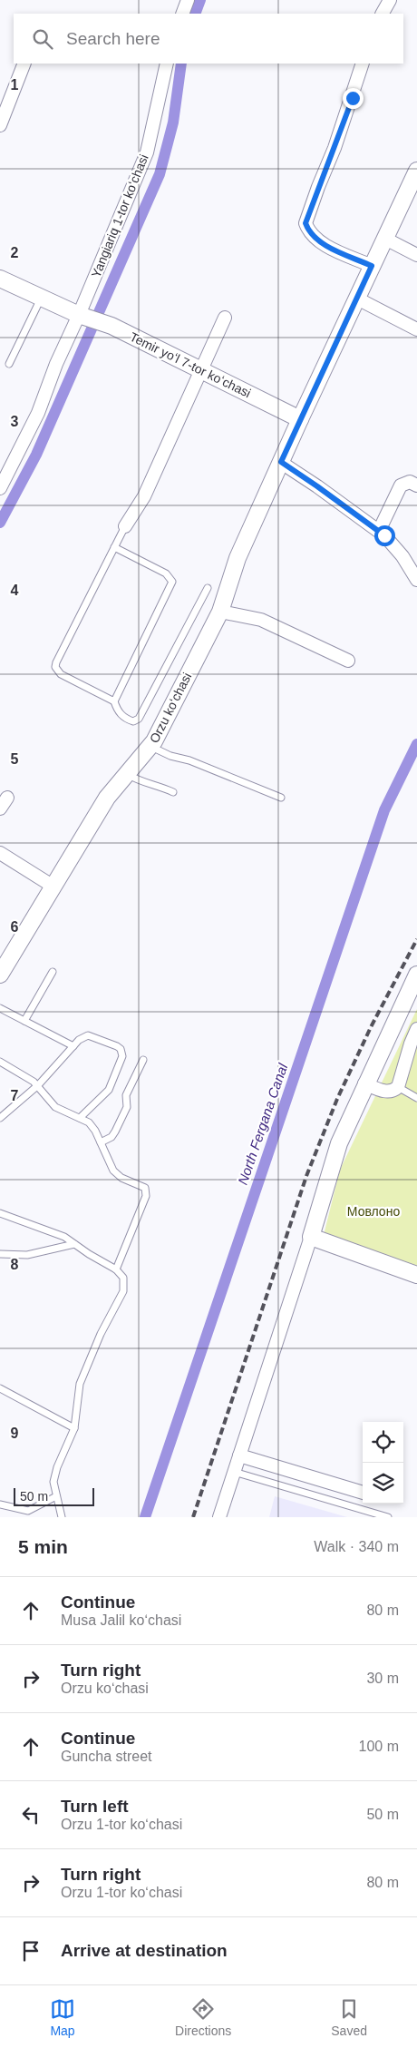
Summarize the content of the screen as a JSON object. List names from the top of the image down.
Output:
{
  "streets": {
    "street": ["Yangiariq 1-tor koʻchasi", "Temir yoʻl 7-tor koʻchasi", "Orzu koʻchasi"]
  },
  "crossings": [
    ["Yangiariq 1-tor koʻchasi", "Temir yoʻl 7-tor koʻchasi"],
    ["Temir yoʻl 7-tor koʻchasi", "Orzu koʻchasi"]
  ],
  "water": ["North Fergana Canal"],
  "parks": ["Мовлоно"],
  "scale_bar": "50 m",
  "page": {
    "search": "Search here",
    "scale": "50 m",
    "heading": ["5 min", "Walk · 340 m"],
    "list": [
      ["Continue", "Musa Jalil koʻchasi", "80 m"],
      ["Turn right", "Orzu koʻchasi", "30 m"],
      ["Continue", "Guncha street", "100 m"],
      ["Turn left", "Orzu 1-tor koʻchasi", "50 m"],
      ["Turn right", "Orzu 1-tor koʻchasi", "80 m"],
      "Arrive at destination"
    ],
    "nav": ["Map", "Directions", "Saved"]
  },
  "grid": {
    "rows": [
      "1",
      "2",
      "3",
      "4",
      "5",
      "6",
      "7",
      "8",
      "9"
    ]
  }
}
